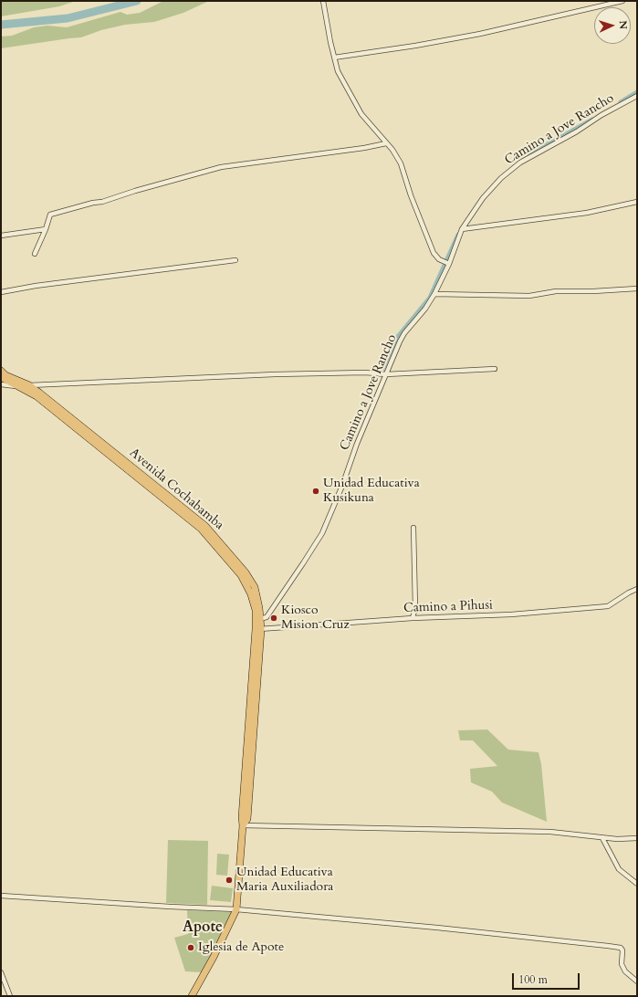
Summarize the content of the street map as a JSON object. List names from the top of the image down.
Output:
{
  "streets": {
    "main road": ["Avenida Cochabamba"],
    "street": ["Camino a Jove Rancho", "Camino a Pihusi"]
  },
  "crossings": [
    ["Camino a Jove Rancho", "Avenida Cochabamba"],
    ["Avenida Cochabamba", "Camino a Pihusi"]
  ],
  "districts": ["Apote"],
  "places": [
    "Unidad Educativa Kusikuna",
    "Kiosco Mision Cruz",
    "Unidad Educativa Maria Auxiliadora",
    "Iglesia de Apote"
  ],
  "scale_bar": "100 m",
  "north": "right"
}
